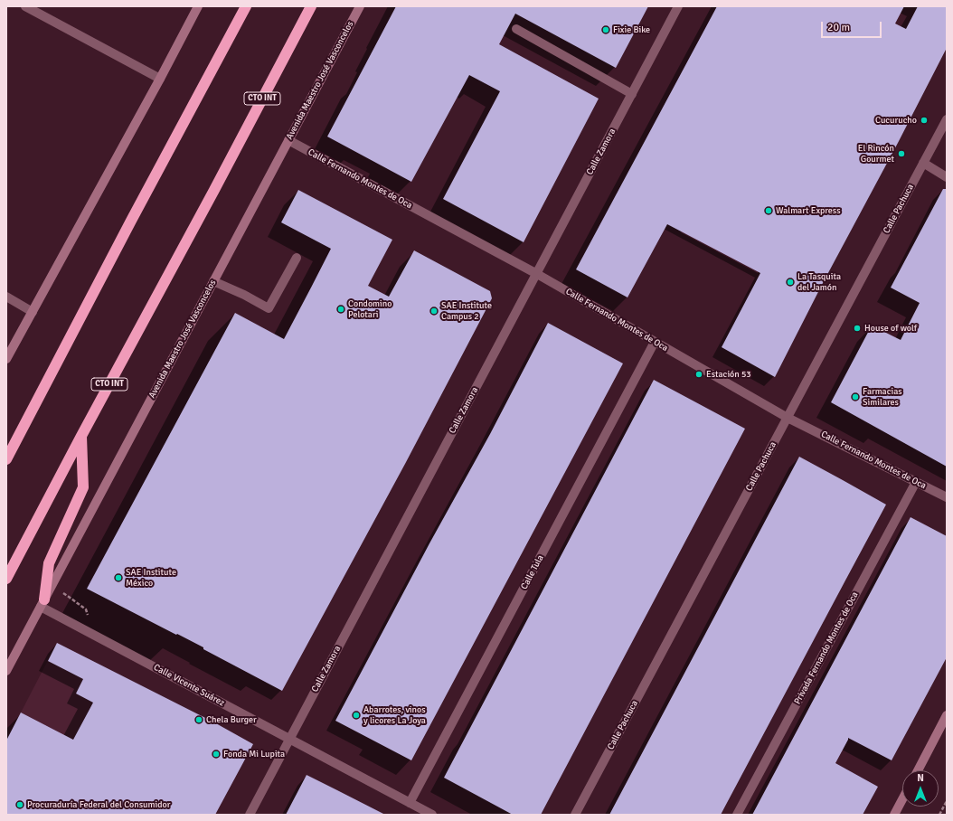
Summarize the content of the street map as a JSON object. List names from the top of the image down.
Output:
{
  "streets": {
    "highway": ["CTO INT"],
    "main road": ["Avenida Maestro José Vasconcelos"],
    "street": [
      "Calle Zamora",
      "Calle Fernando Montes de Oca",
      "Calle Pachuca",
      "Calle Tula",
      "Privada Fernando Montes de Oca",
      "Calle Vicente Suárez"
    ]
  },
  "crossings": [
    ["Avenida Maestro José Vasconcelos", "Calle Fernando Montes de Oca"],
    ["Avenida Maestro José Vasconcelos", "Calle Vicente Suárez"],
    ["Calle Zamora", "Calle Fernando Montes de Oca"],
    ["Calle Zamora", "Calle Vicente Suárez"],
    ["Calle Fernando Montes de Oca", "Calle Pachuca"],
    ["Calle Fernando Montes de Oca", "Calle Tula"],
    ["Calle Fernando Montes de Oca", "Privada Fernando Montes de Oca"],
    ["Calle Tula", "Calle Vicente Suárez"]
  ],
  "places": [
    "Fixie Bike",
    "Cucurucho",
    "El Rincón Gourmet",
    "Walmart Express",
    "La Tasquita del Jamón",
    "Condomino Pelotari",
    "SAE Institute Campus 2",
    "House of wolf",
    "Estación 53",
    "Farmacias Similares",
    "SAE Institute México",
    "Abarrotes, vinos y licores La Joya",
    "Chela Burger",
    "Fonda Mi Lupita",
    "Procuraduría Federal del Consumidor"
  ],
  "scale_bar": "20 m",
  "north": "top"
}
